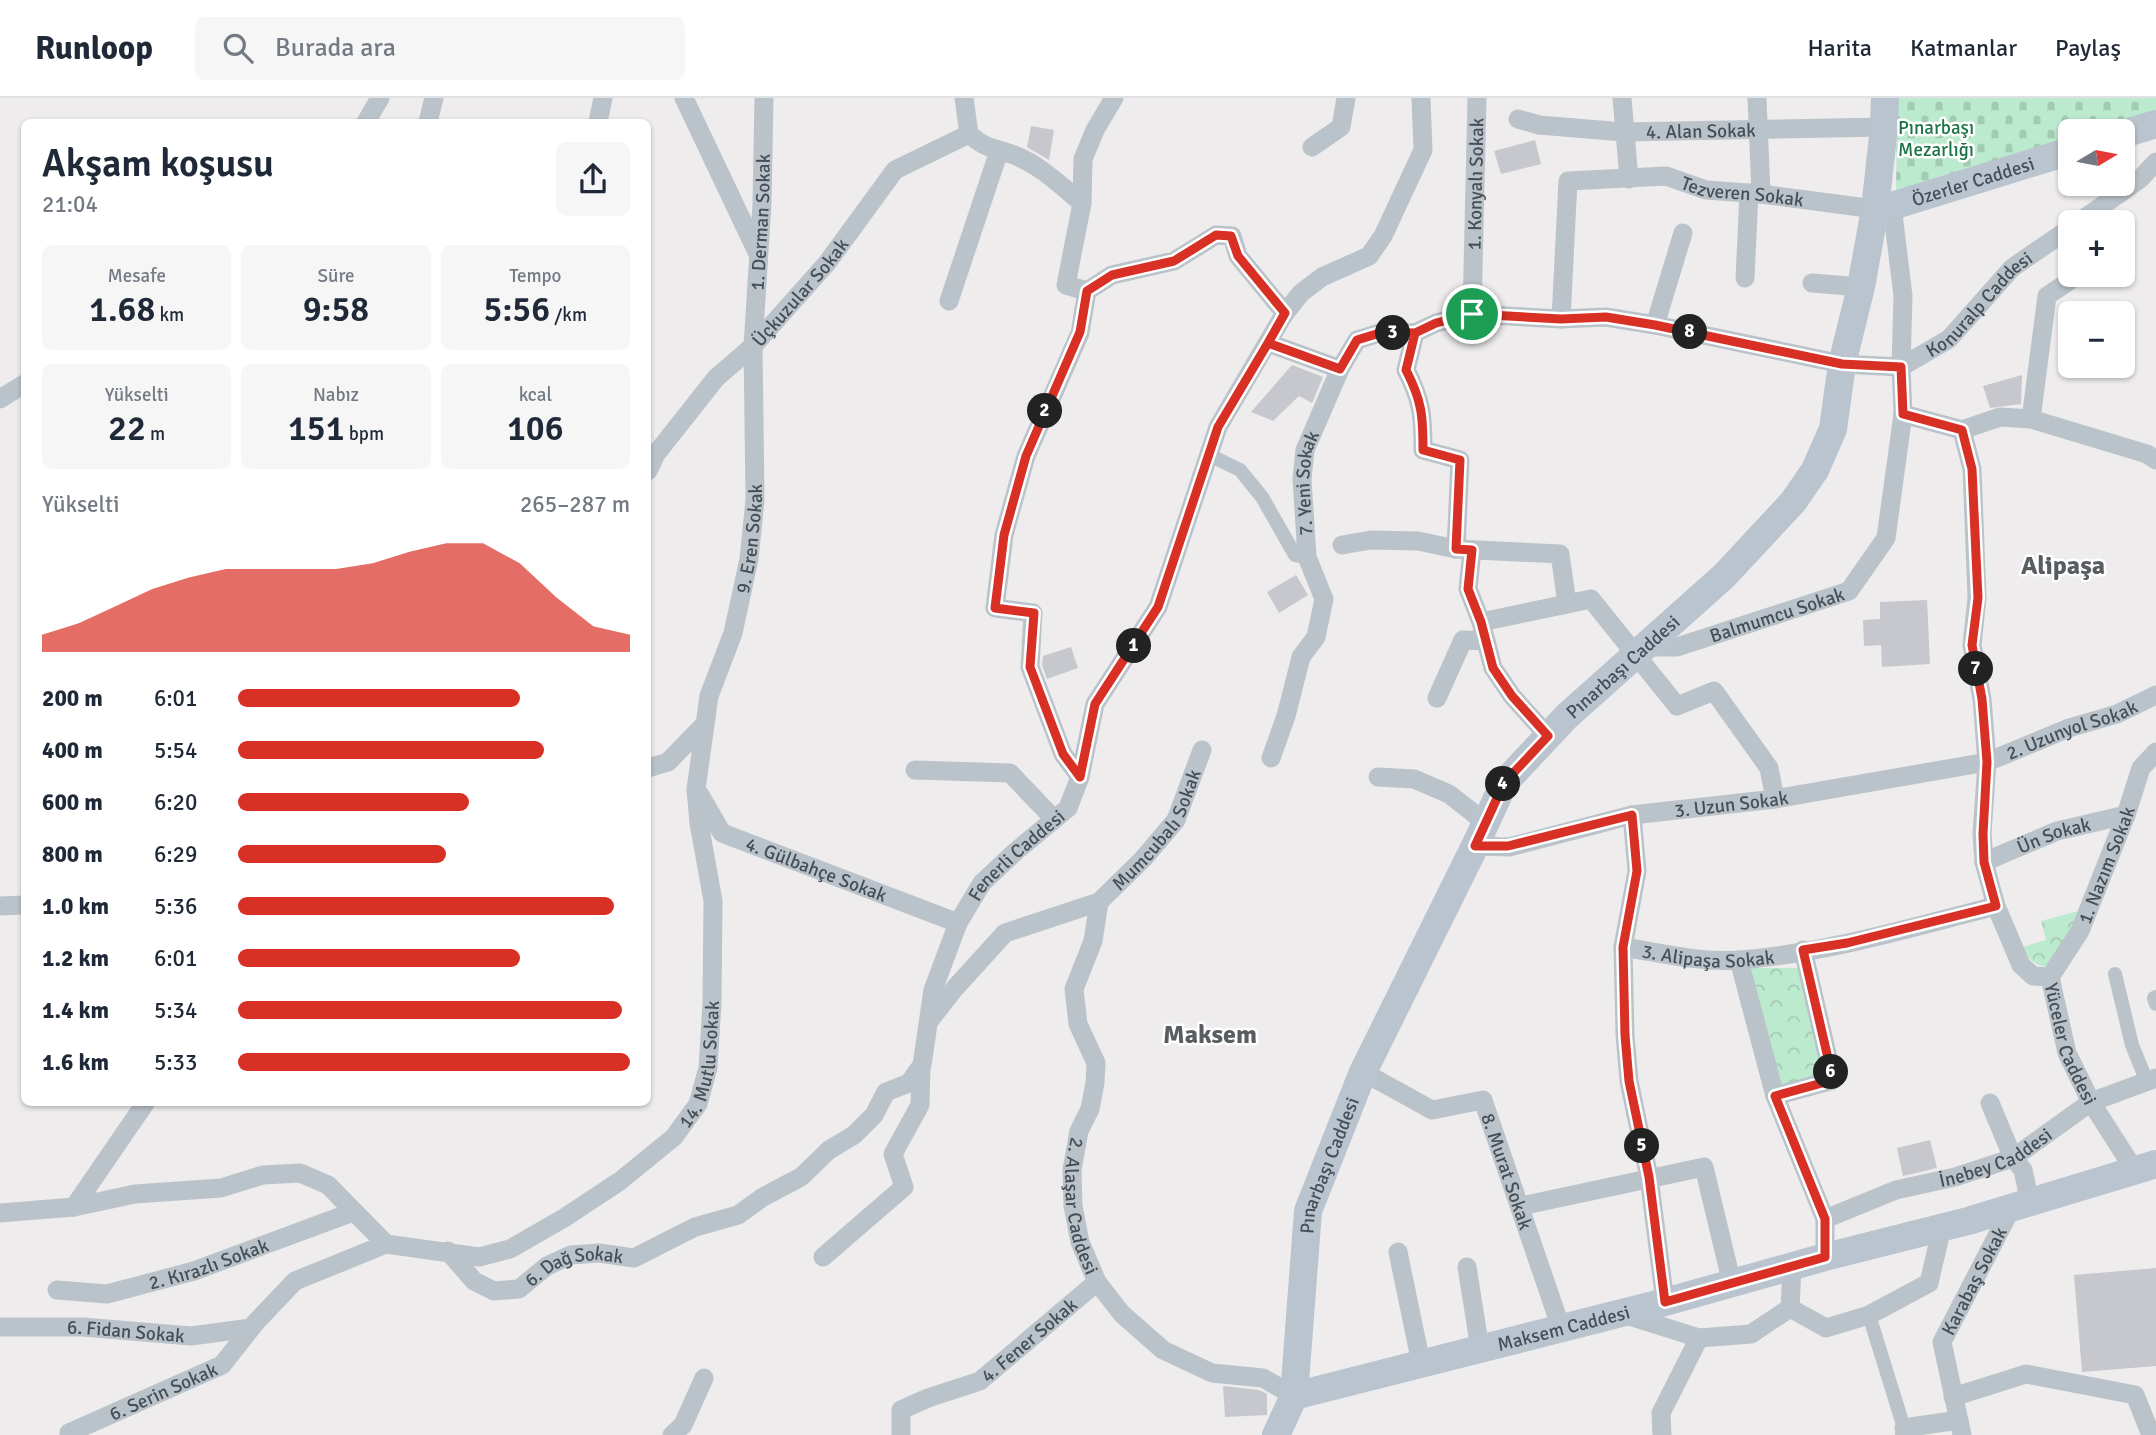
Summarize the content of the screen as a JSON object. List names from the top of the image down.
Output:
{
  "streets": {
    "main road": ["Özerler Caddesi", "Pınarbaşı Caddesi", "Maksem Caddesi"],
    "street": [
      "4. Alan Sokak",
      "1. Konyalı Sokak",
      "Tezveren Sokak",
      "1. Derman Sokak",
      "Üçkuzular Sokak",
      "Konuralp Caddesi",
      "7. Yeni Sokak",
      "9. Eren Sokak",
      "Balmumcu Sokak",
      "2. Uzunyol Sokak",
      "3. Uzun Sokak",
      "Mumcubalı Sokak",
      "Ün Sokak",
      "Fenerli Caddesi",
      "1. Nazım Sokak",
      "4. Gülbahçe Sokak",
      "3. Alipaşa Sokak",
      "Yüceler Caddesi",
      "14. Mutlu Sokak",
      "İnebey Caddesi",
      "8. Murat Sokak",
      "2. Alaşar Caddesi",
      "2. Kırazlı Sokak",
      "6. Dağ Sokak",
      "Karabaş Sokak",
      "6. Fidan Sokak",
      "4. Fener Sokak",
      "6. Serin Sokak"
    ]
  },
  "crossings": [
    ["4. Alan Sokak", "Pınarbaşı Caddesi"],
    ["Özerler Caddesi", "Tezveren Sokak"],
    ["Özerler Caddesi", "Balmumcu Sokak"],
    ["Özerler Caddesi", "Pınarbaşı Caddesi"],
    ["Tezveren Sokak", "Balmumcu Sokak"],
    ["Tezveren Sokak", "Pınarbaşı Caddesi"],
    ["1. Derman Sokak", "Üçkuzular Sokak"],
    ["1. Derman Sokak", "9. Eren Sokak"],
    ["Üçkuzular Sokak", "9. Eren Sokak"],
    ["Konuralp Caddesi", "Balmumcu Sokak"],
    ["9. Eren Sokak", "14. Mutlu Sokak"],
    ["Balmumcu Sokak", "Pınarbaşı Caddesi"],
    ["Pınarbaşı Caddesi", "3. Uzun Sokak"],
    ["Pınarbaşı Caddesi", "8. Murat Sokak"],
    ["Pınarbaşı Caddesi", "2. Alaşar Caddesi"],
    ["Pınarbaşı Caddesi", "Maksem Caddesi"],
    ["2. Uzunyol Sokak", "3. Uzun Sokak"],
    ["2. Uzunyol Sokak", "Yüceler Caddesi"],
    ["3. Uzun Sokak", "Yüceler Caddesi"],
    ["Mumcubalı Sokak", "2. Alaşar Caddesi"],
    ["Ün Sokak", "1. Nazım Sokak"],
    ["Ün Sokak", "Yüceler Caddesi"],
    ["Fenerli Caddesi", "4. Gülbahçe Sokak"],
    ["1. Nazım Sokak", "Yüceler Caddesi"],
    ["4. Gülbahçe Sokak", "14. Mutlu Sokak"],
    ["3. Alipaşa Sokak", "Yüceler Caddesi"],
    ["Yüceler Caddesi", "İnebey Caddesi"],
    ["Yüceler Caddesi", "Maksem Caddesi"],
    ["14. Mutlu Sokak", "6. Dağ Sokak"],
    ["8. Murat Sokak", "Maksem Caddesi"],
    ["2. Alaşar Caddesi", "Maksem Caddesi"],
    ["2. Alaşar Caddesi", "4. Fener Sokak"],
    ["Karabaş Sokak", "Maksem Caddesi"],
    ["6. Fidan Sokak", "6. Serin Sokak"]
  ],
  "districts": ["Alipaşa", "Maksem"],
  "parks": ["Pınarbaşı Mezarlığı"],
  "north": "right",
  "page": {
    "header": "Runloop",
    "search": "Burada ara",
    "nav": ["Harita", "Katmanlar", "Paylaş"],
    "map_buttons": ["+", "−"],
    "heading": ["Akşam koşusu", "21:04"],
    "stats": [
      ["Mesafe", "1.68 km"],
      ["Süre", "9:58"],
      ["Tempo", "5:56 /km"],
      ["Yükselti", "22 m"],
      ["Nabız", "151 bpm"],
      ["kcal", "106"]
    ],
    "pins": [
      "8",
      "3",
      "2",
      "1",
      "7",
      "4",
      "6",
      "5"
    ],
    "chart": ["Yükselti", "265–287 m"],
    "list": [
      {
        "name": "200 m",
        "note": "6:01"
      },
      {
        "name": "400 m",
        "note": "5:54"
      },
      {
        "name": "600 m",
        "note": "6:20"
      },
      {
        "name": "800 m",
        "note": "6:29"
      },
      {
        "name": "1.0 km",
        "note": "5:36"
      },
      {
        "name": "1.2 km",
        "note": "6:01"
      },
      {
        "name": "1.4 km",
        "note": "5:34"
      },
      {
        "name": "1.6 km",
        "note": "5:33"
      }
    ]
  }
}
